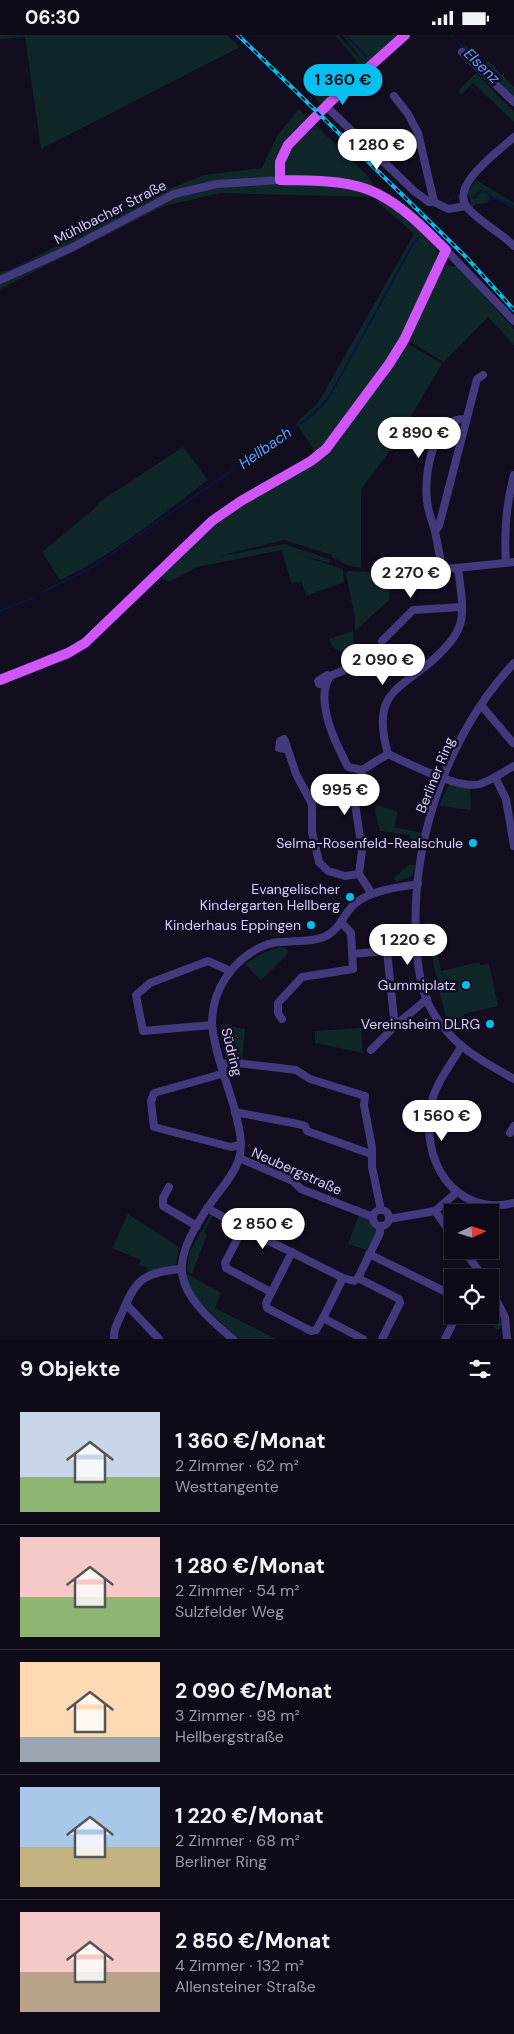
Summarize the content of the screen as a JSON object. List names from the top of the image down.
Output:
{
  "streets": {
    "main road": ["Mühlbacher Straße"],
    "street": ["Berliner Ring", "Südring", "Neubergstraße"]
  },
  "crossings": [
    ["Berliner Ring", "Südring"],
    ["Südring", "Neubergstraße"]
  ],
  "water": ["Elsenz", "Hellbach"],
  "places": [
    "Selma-Rosenfeld-Realschule",
    "Evangelischer Kindergarten Hellberg",
    "Kinderhaus Eppingen",
    "Gummiplatz",
    "Vereinsheim DLRG"
  ],
  "north": "right",
  "page": {
    "status": "06:30",
    "price": [
      "1 360 €",
      "1 280 €",
      "2 890 €",
      "2 270 €",
      "2 090 €",
      "995 €",
      "1 220 €",
      "1 560 €",
      "2 850 €"
    ],
    "heading": "9 Objekte",
    "list": [
      {
        "name": "1 360 €/Monat",
        "note": "2 Zimmer · 62 m² · Westtangente"
      },
      {
        "name": "1 280 €/Monat",
        "note": "2 Zimmer · 54 m² · Sulzfelder Weg"
      },
      {
        "name": "2 090 €/Monat",
        "note": "3 Zimmer · 98 m² · Hellbergstraße"
      },
      {
        "name": "1 220 €/Monat",
        "note": "2 Zimmer · 68 m² · Berliner Ring"
      },
      {
        "name": "2 850 €/Monat",
        "note": "4 Zimmer · 132 m² · Allensteiner Straße"
      }
    ]
  }
}
